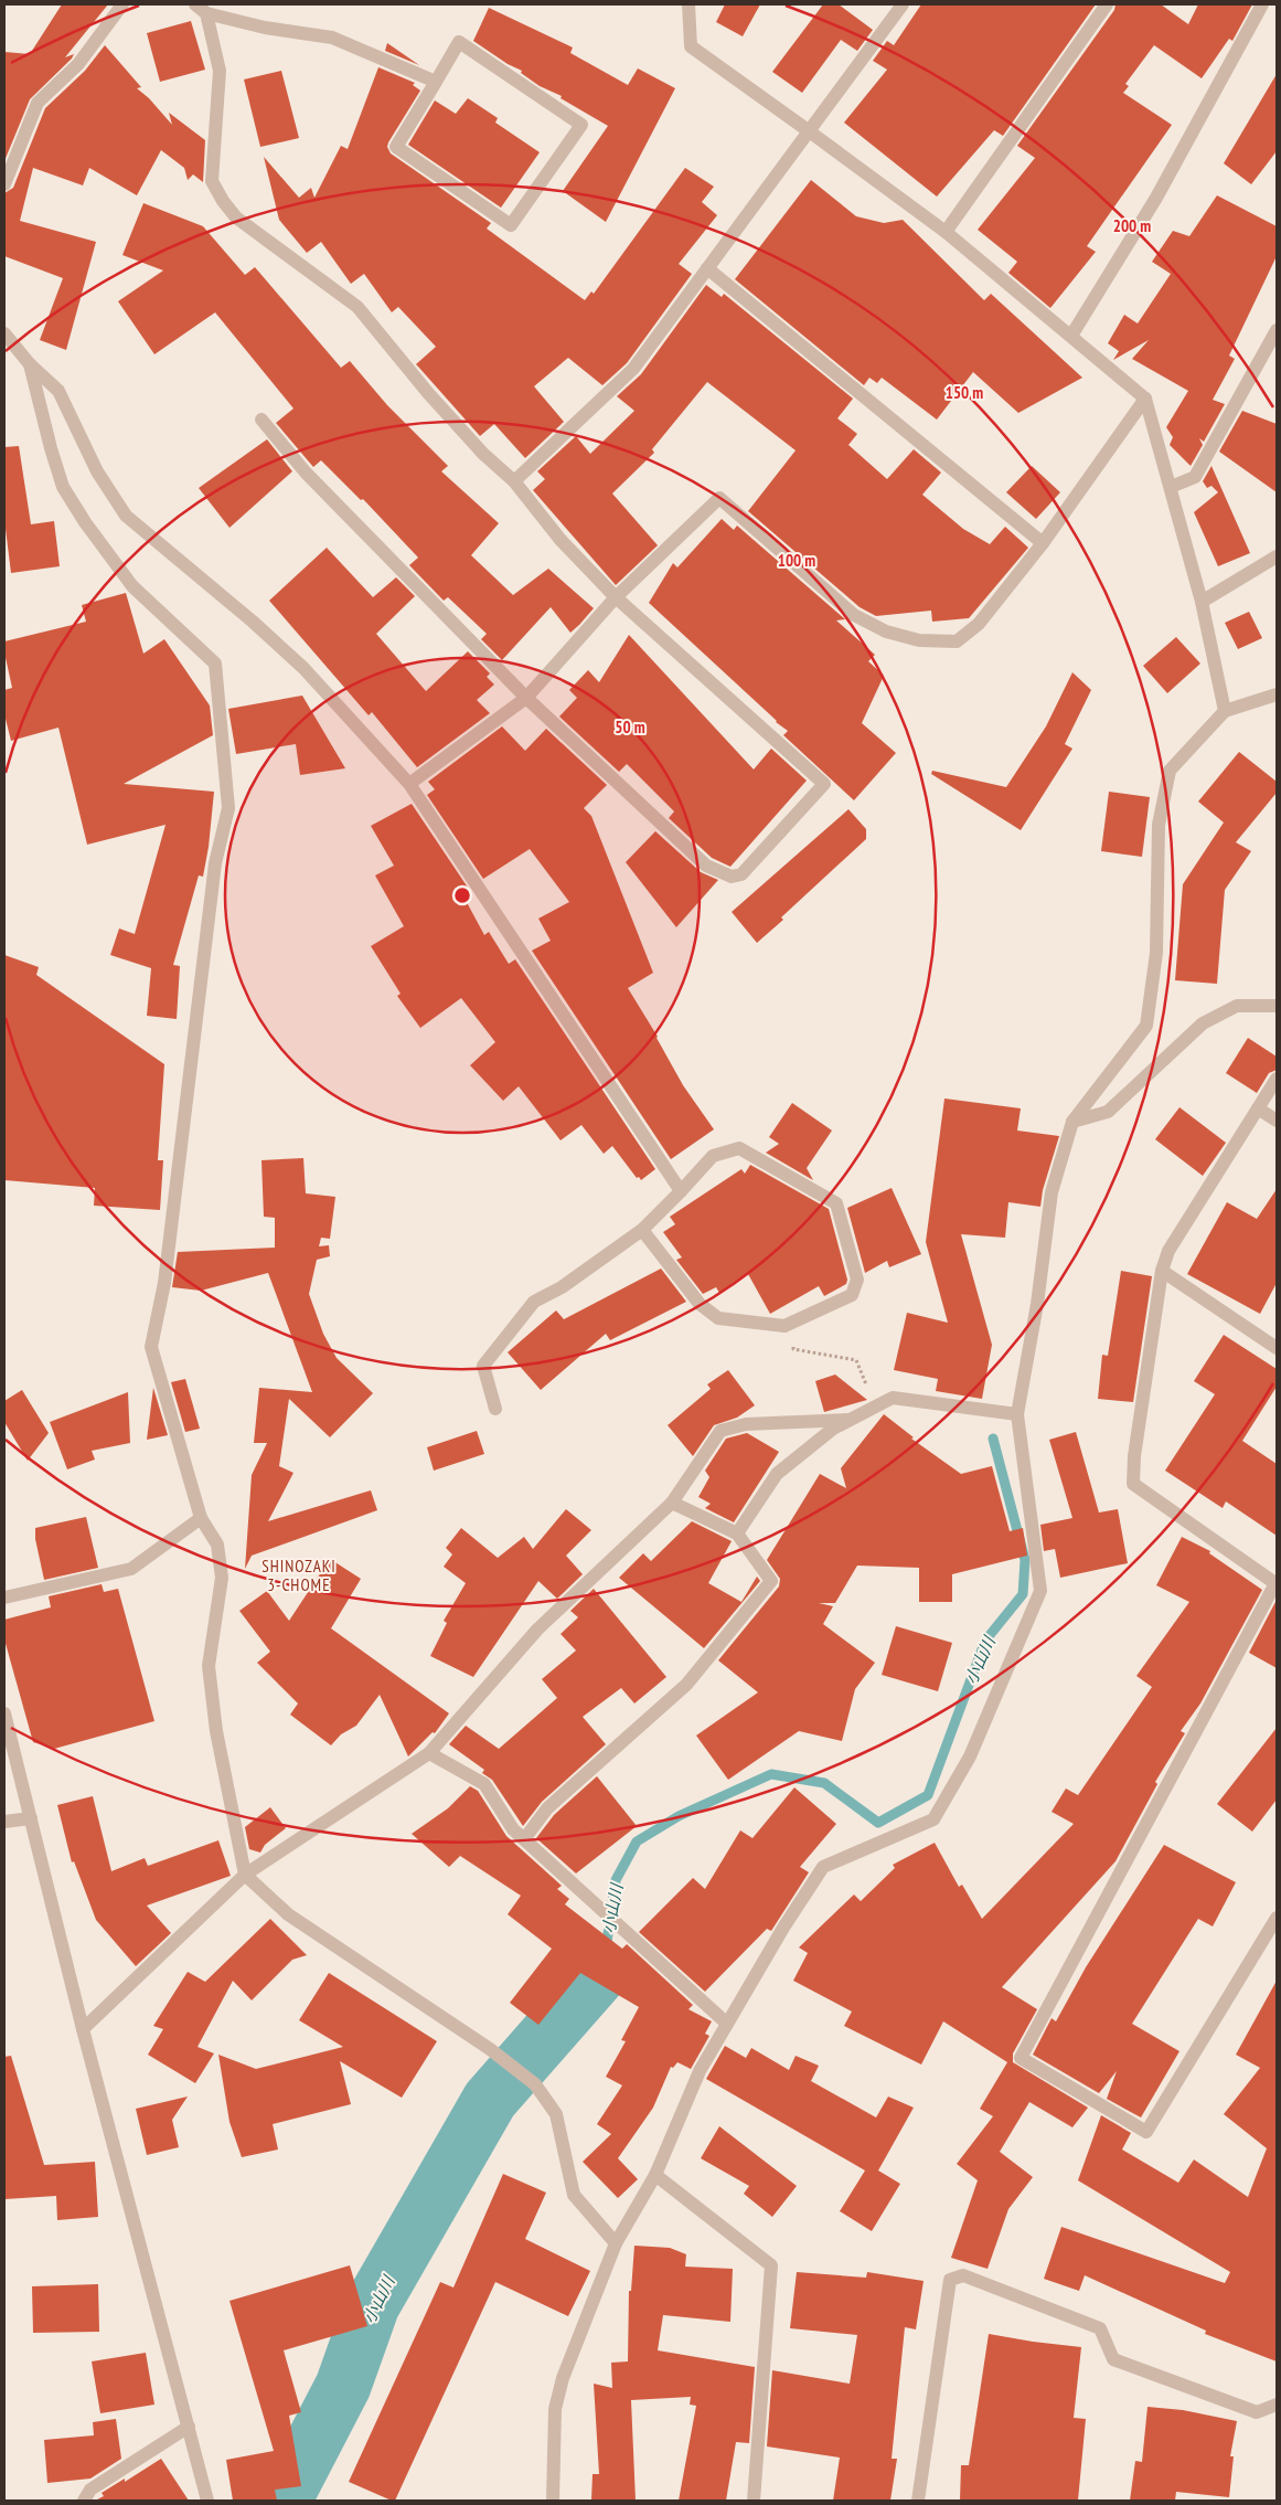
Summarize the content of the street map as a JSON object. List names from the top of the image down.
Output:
{
  "districts": ["SHINOZAKI 3-CHOME"],
  "water": ["小山川"],
  "rings": [
    "200 m",
    "150 m",
    "100 m",
    "50 m"
  ]
}
